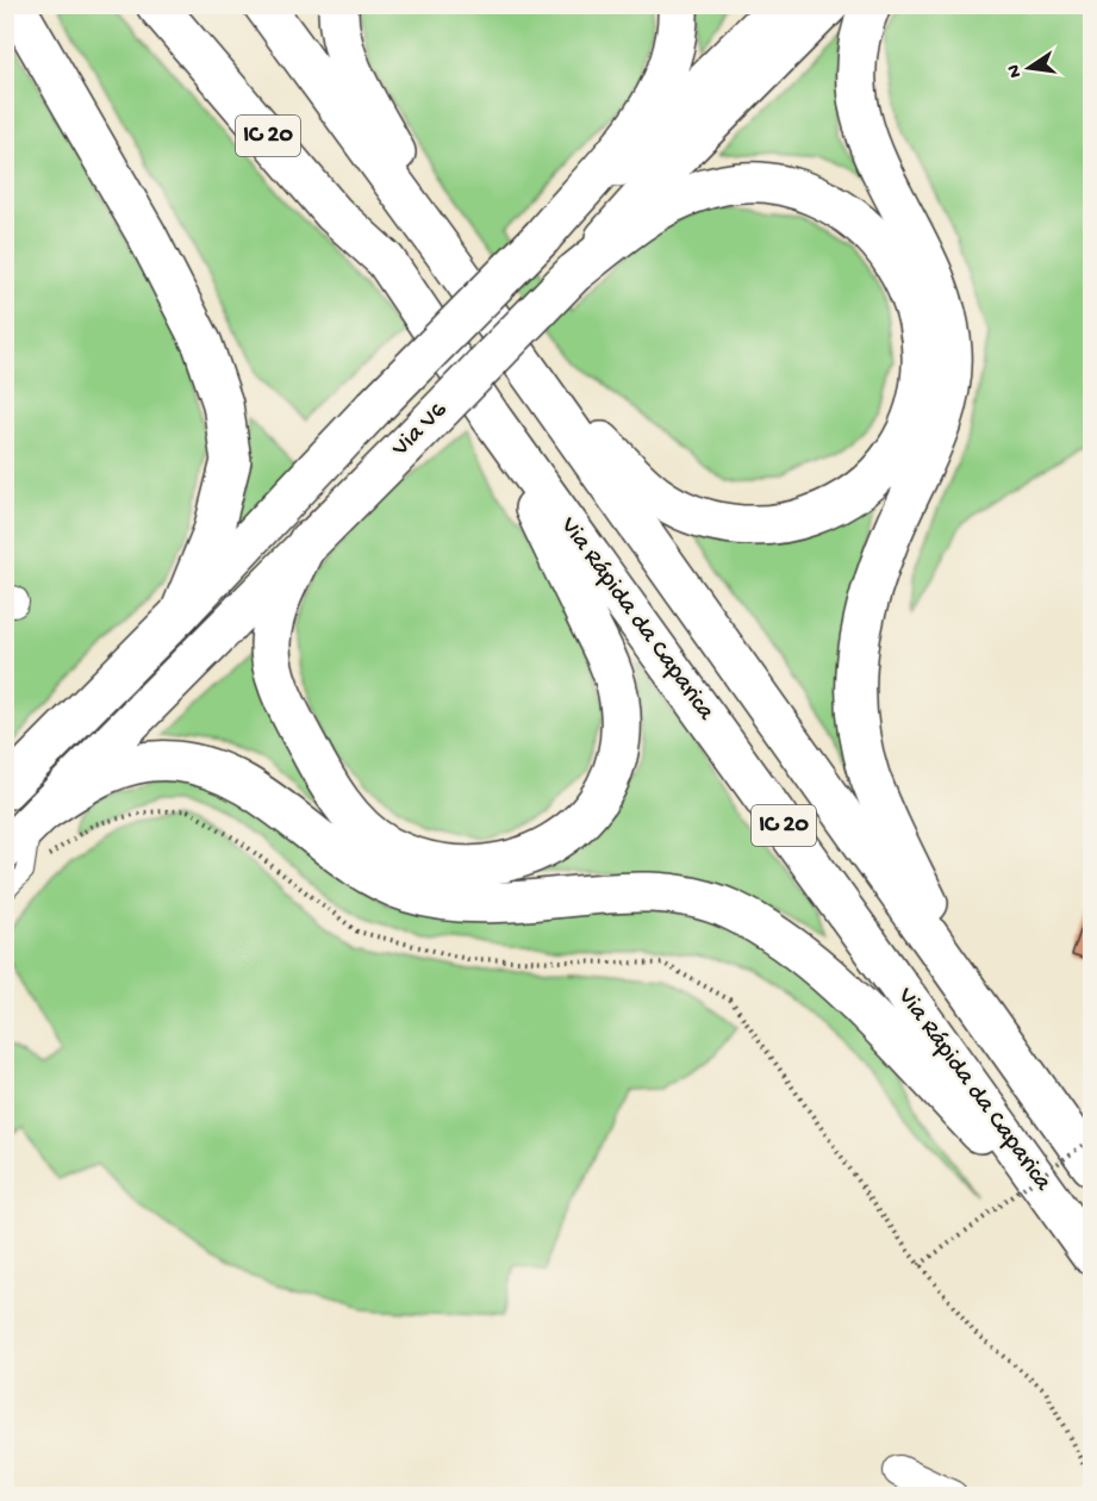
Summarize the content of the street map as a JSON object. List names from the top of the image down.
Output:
{
  "streets": {
    "main road": ["IC 20", "Via V6", "Via Rápida da Caparica"]
  },
  "north": "left"
}
